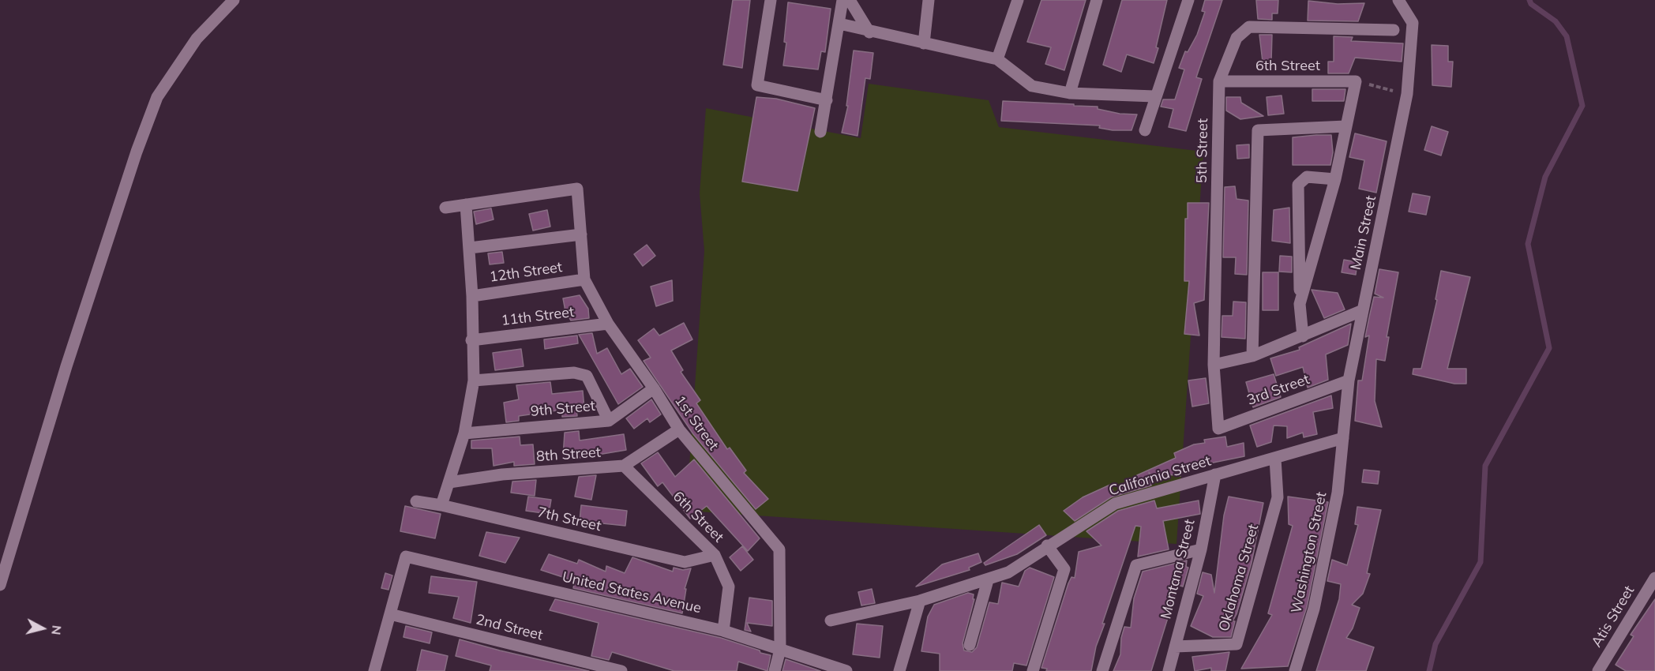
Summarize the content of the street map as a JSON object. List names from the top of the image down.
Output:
{
  "streets": {
    "street": [
      "6th Street",
      "5th Street",
      "Main Street",
      "12th Street",
      "11th Street",
      "3rd Street",
      "9th Street",
      "1st Street",
      "8th Street",
      "California Street",
      "7th Street",
      "Washington Street",
      "Montana Street",
      "Oklahoma Street",
      "United States Avenue",
      "Atis Street",
      "2nd Street"
    ]
  },
  "crossings": [
    ["6th Street", "5th Street"],
    ["6th Street", "8th Street"],
    ["6th Street", "7th Street"],
    ["6th Street", "United States Avenue"],
    ["5th Street", "3rd Street"],
    ["Main Street", "3rd Street"],
    ["Main Street", "California Street"],
    ["Main Street", "Washington Street"],
    ["12th Street", "1st Street"],
    ["11th Street", "1st Street"],
    ["9th Street", "1st Street"],
    ["1st Street", "8th Street"],
    ["1st Street", "United States Avenue"],
    ["California Street", "Washington Street"],
    ["California Street", "Montana Street"],
    ["California Street", "Oklahoma Street"],
    ["Montana Street", "Oklahoma Street"],
    ["United States Avenue", "2nd Street"]
  ],
  "north": "right"
}
